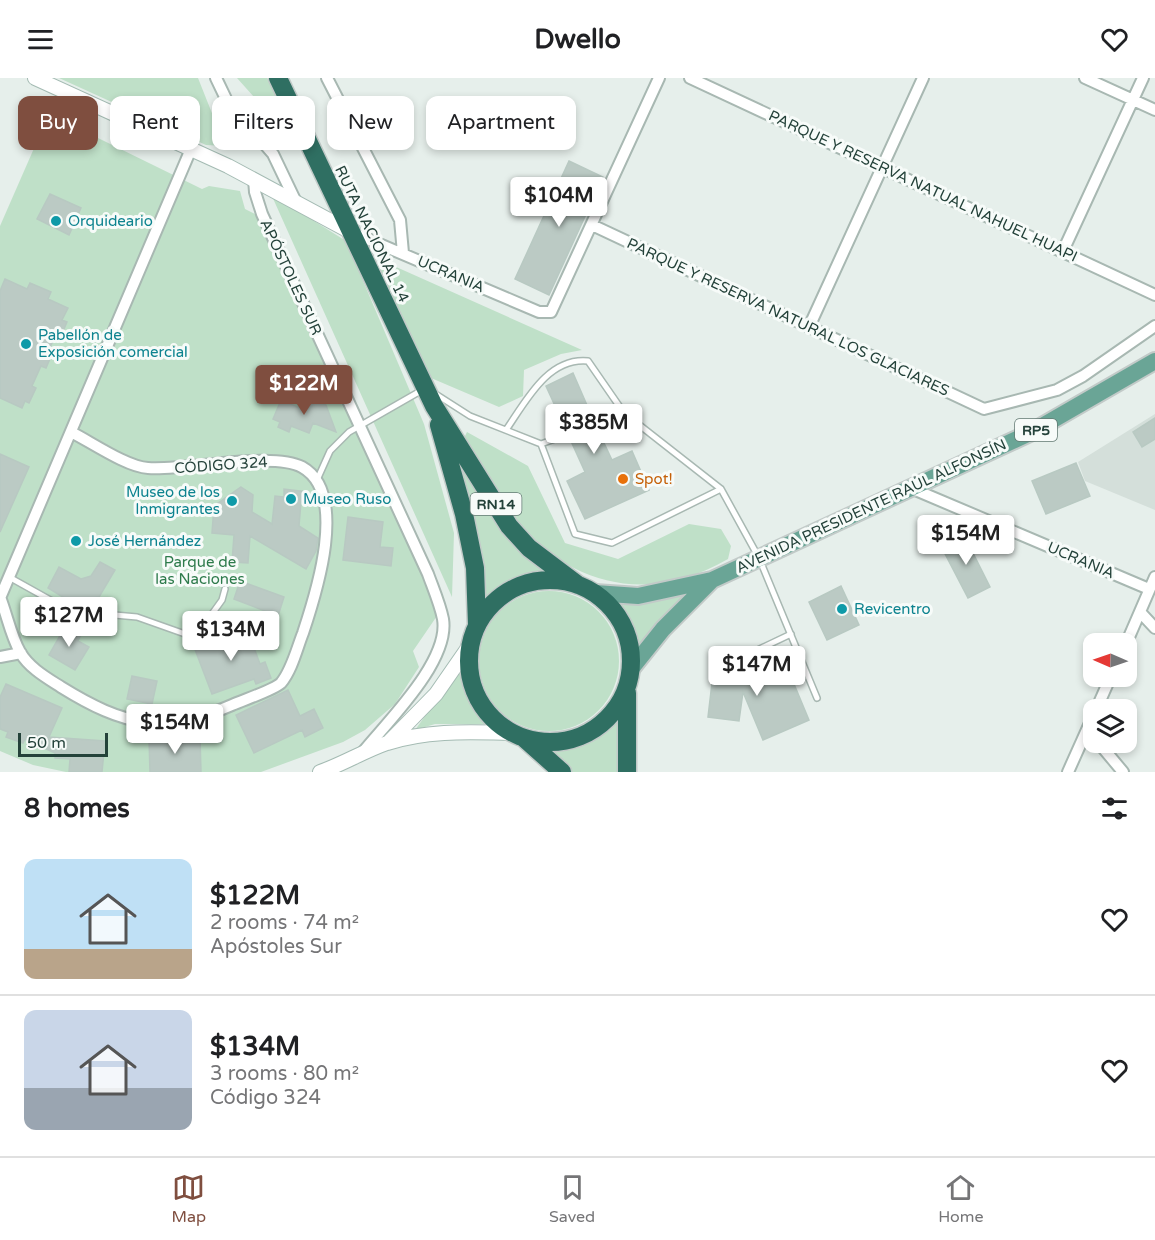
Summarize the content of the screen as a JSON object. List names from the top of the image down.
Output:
{
  "streets": {
    "highway": ["RUTA NACIONAL 14", "RN14"],
    "main road": ["RP5", "AVENIDA PRESIDENTE RAÚL ALFONSÍN"],
    "street": [
      "PARQUE Y RESERVA NATUAL NAHUEL HUAPI",
      "UCRANIA",
      "APÓSTOLES SUR",
      "PARQUE Y RESERVA NATURAL LOS GLACIARES",
      "CÓDIGO 324"
    ]
  },
  "crossings": [
    ["RUTA NACIONAL 14", "UCRANIA"],
    ["RUTA NACIONAL 14", "RN14"],
    ["RUTA NACIONAL 14", "AVENIDA PRESIDENTE RAÚL ALFONSÍN"],
    ["UCRANIA", "PARQUE Y RESERVA NATURAL LOS GLACIARES"],
    ["UCRANIA", "AVENIDA PRESIDENTE RAÚL ALFONSÍN"],
    ["RN14", "AVENIDA PRESIDENTE RAÚL ALFONSÍN"]
  ],
  "parks": ["Parque de las Naciones"],
  "places": [
    "Orquideario",
    "Pabellón de Exposición comercial",
    "Spot!",
    "Museo Ruso",
    "Museo de los Inmigrantes",
    "José Hernández",
    "Revicentro"
  ],
  "scale_bar": "50 m",
  "north": "left",
  "page": {
    "header": "Dwello",
    "chip": [
      "Buy",
      "Rent",
      "Filters",
      "New",
      "Apartment"
    ],
    "price": [
      "$104M",
      "$122M",
      "$385M",
      "$154M",
      "$127M",
      "$134M",
      "$147M",
      "$154M"
    ],
    "scale": "50 m",
    "heading": "8 homes",
    "list": [
      {
        "name": "$122M",
        "note": "2 rooms · 74 m² · Apóstoles Sur"
      },
      {
        "name": "$134M",
        "note": "3 rooms · 80 m² · Código 324"
      }
    ],
    "tabs": ["Map", "Saved", "Home"]
  }
}
